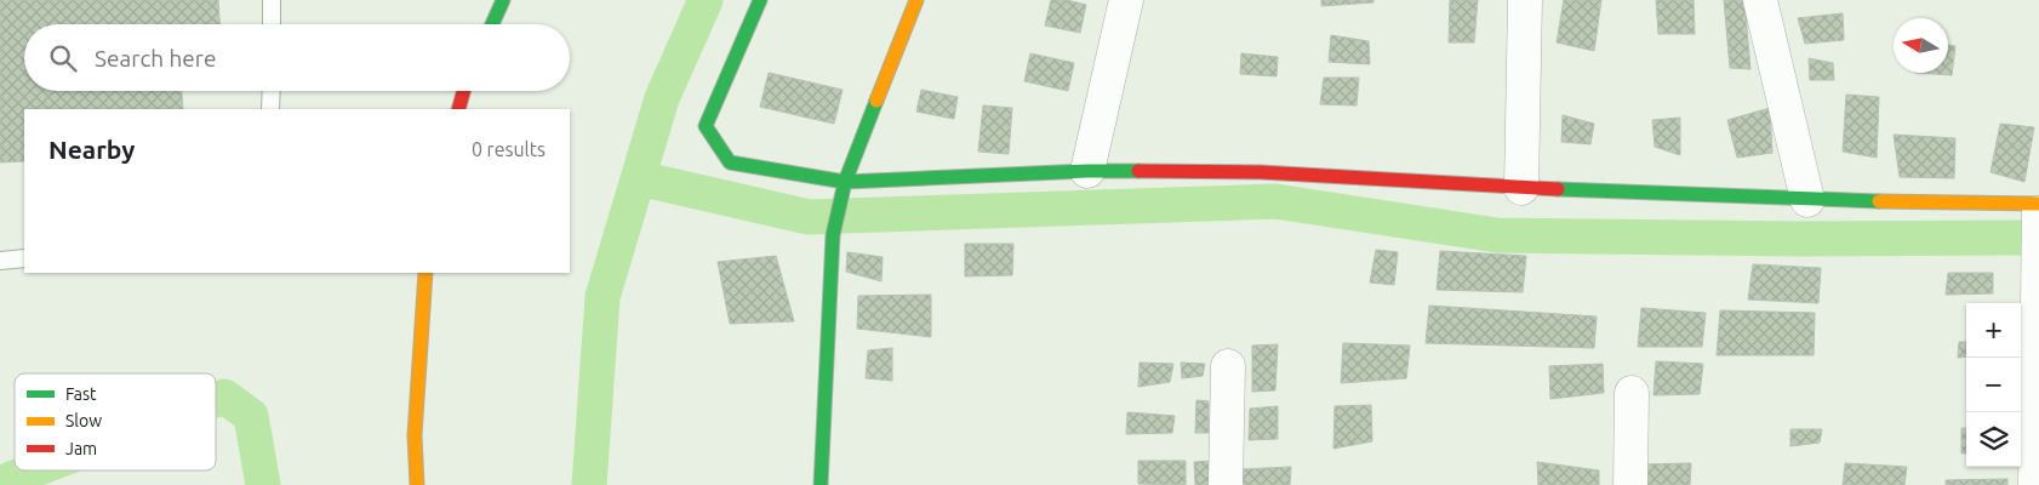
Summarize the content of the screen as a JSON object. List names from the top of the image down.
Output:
{
  "legend": ["Fast", "Slow", "Jam"],
  "north": "left",
  "page": {
    "search": "Search here",
    "heading": ["Nearby", "0 results"],
    "map_buttons": ["+", "−"]
  }
}
